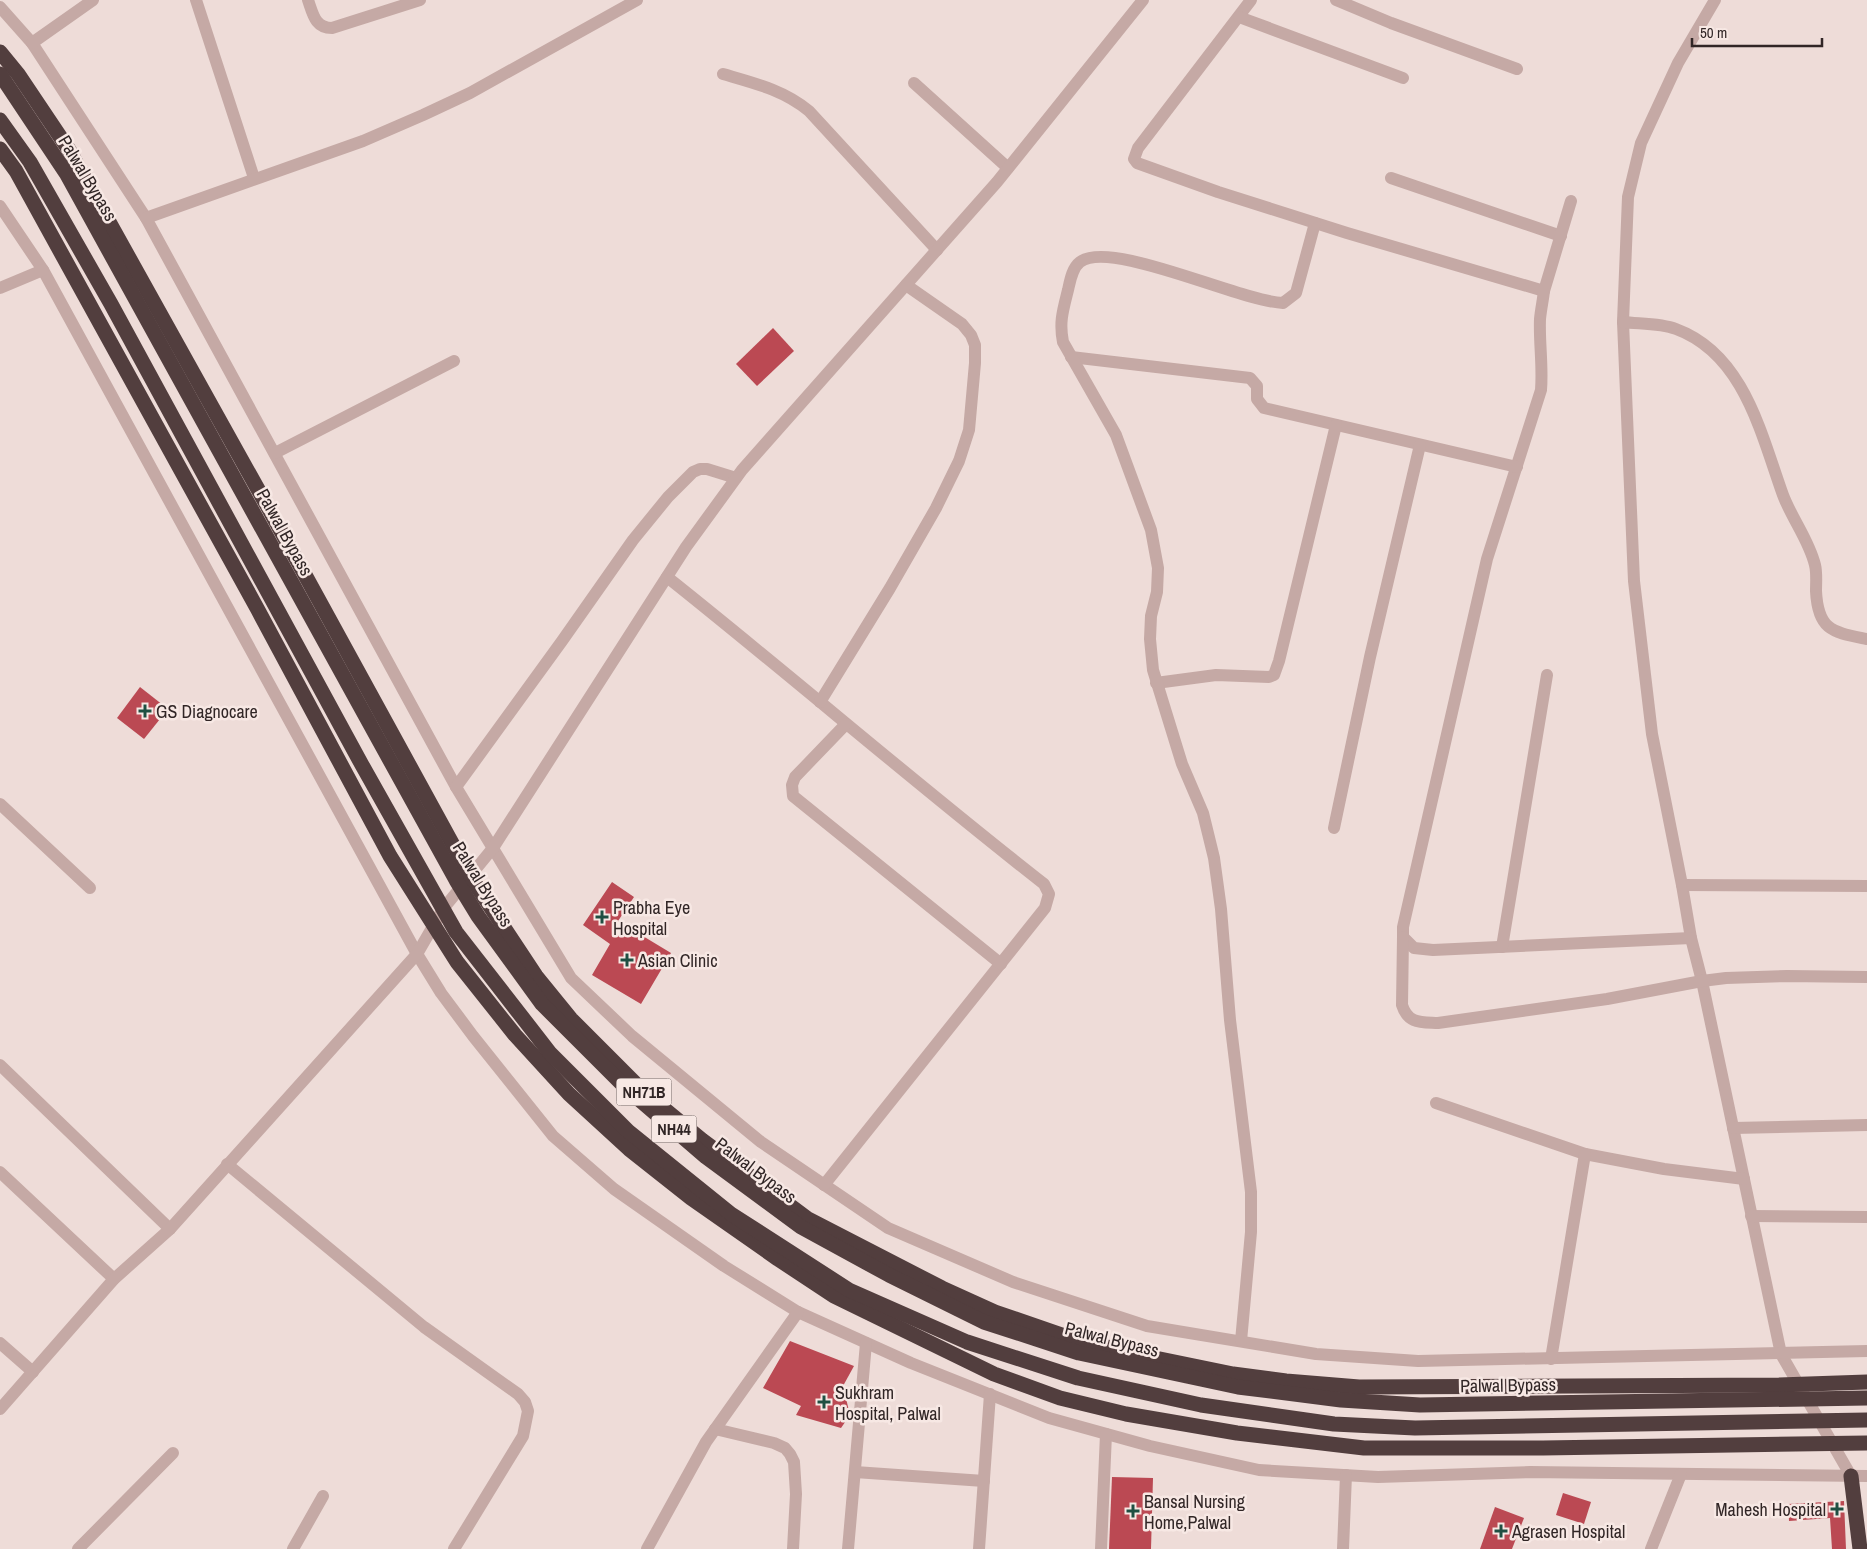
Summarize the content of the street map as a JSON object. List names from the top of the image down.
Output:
{
  "streets": {
    "highway": ["Palwal Bypass", "NH71B", "NH44"]
  },
  "places": {
    "health": [
      "GS Diagnocare",
      "Prabha Eye Hospital",
      "Asian Clinic",
      "Sukhram Hospital, Palwal",
      "Mahesh Hospital",
      "Bansal Nursing Home,Palwal",
      "Agrasen Hospital"
    ]
  },
  "scale_bar": "50 m"
}
